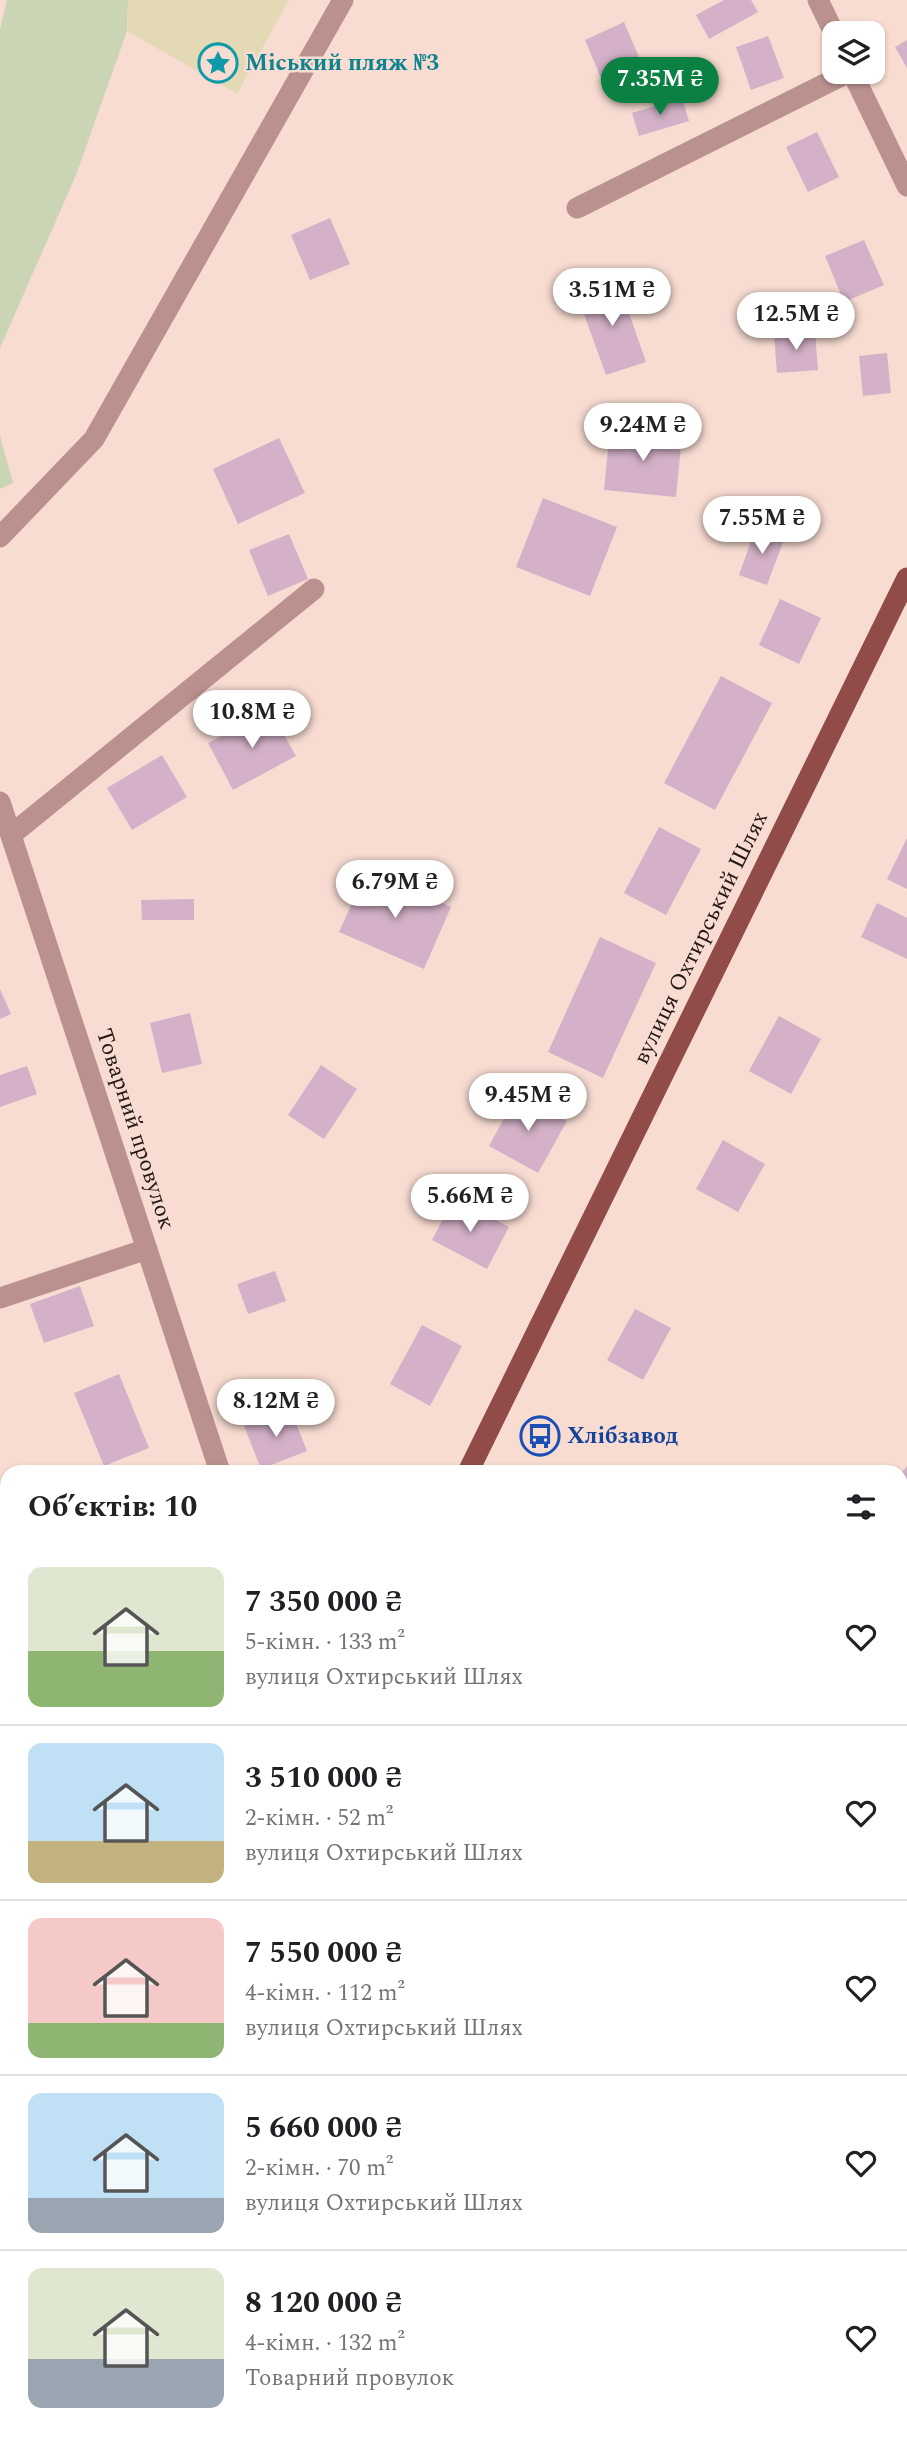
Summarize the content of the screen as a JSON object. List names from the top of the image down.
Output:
{
  "streets": {
    "main road": ["вулиця Охтирський Шлях"],
    "street": ["Товарний провулок"]
  },
  "places": {
    "place": ["Міський пляж №3"],
    "bus stop": ["Хлібзавод"]
  },
  "page": {
    "price": [
      "7.35M ₴",
      "3.51M ₴",
      "12.5M ₴",
      "9.24M ₴",
      "7.55M ₴",
      "10.8M ₴",
      "6.79M ₴",
      "9.45M ₴",
      "5.66M ₴",
      "8.12M ₴"
    ],
    "heading": "Об’єктів: 10",
    "list": [
      {
        "name": "7 350 000 ₴",
        "note": "5-кімн. · 133 m² · вулиця Охтирський Шлях"
      },
      {
        "name": "3 510 000 ₴",
        "note": "2-кімн. · 52 m² · вулиця Охтирський Шлях"
      },
      {
        "name": "7 550 000 ₴",
        "note": "4-кімн. · 112 m² · вулиця Охтирський Шлях"
      },
      {
        "name": "5 660 000 ₴",
        "note": "2-кімн. · 70 m² · вулиця Охтирський Шлях"
      },
      {
        "name": "8 120 000 ₴",
        "note": "4-кімн. · 132 m² · Товарний провулок"
      }
    ]
  }
}
